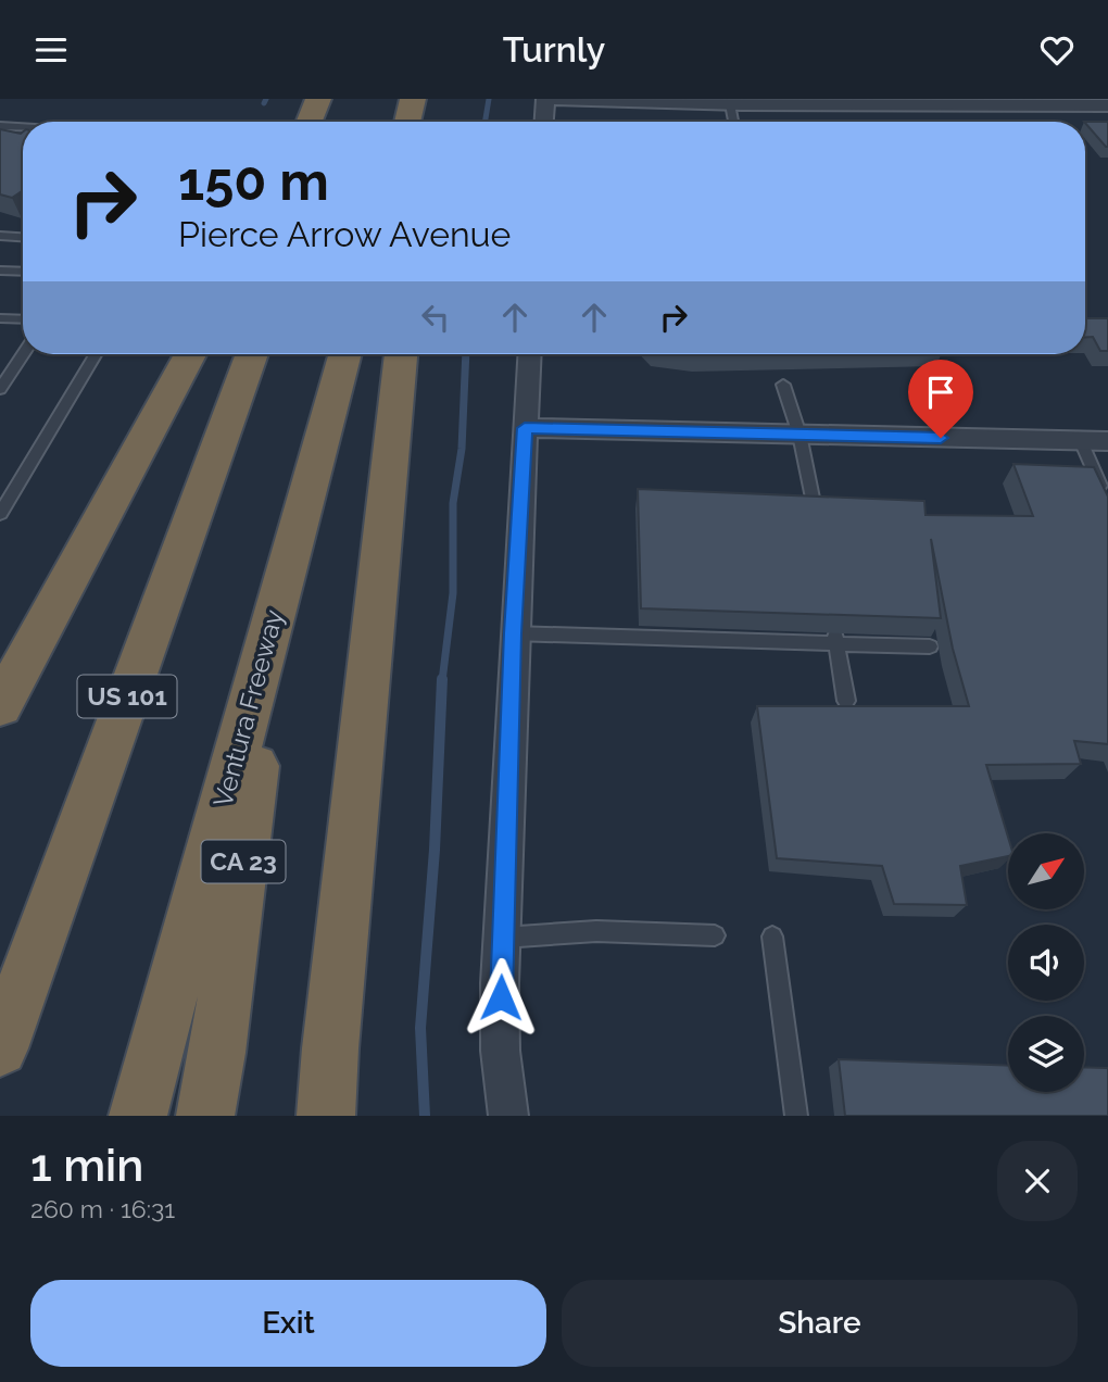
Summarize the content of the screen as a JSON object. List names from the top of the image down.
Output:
{
  "streets": {
    "highway": ["US 101", "Ventura Freeway", "CA 23"]
  },
  "crossings": [
    ["Ventura Freeway", "CA 23"]
  ],
  "north": "top right",
  "page": {
    "header": "Turnly",
    "turn": ["150 m", "Pierce Arrow Avenue"],
    "heading": ["1 min", "260 m · 16:31"],
    "buttons": ["Exit", "Share"]
  }
}
